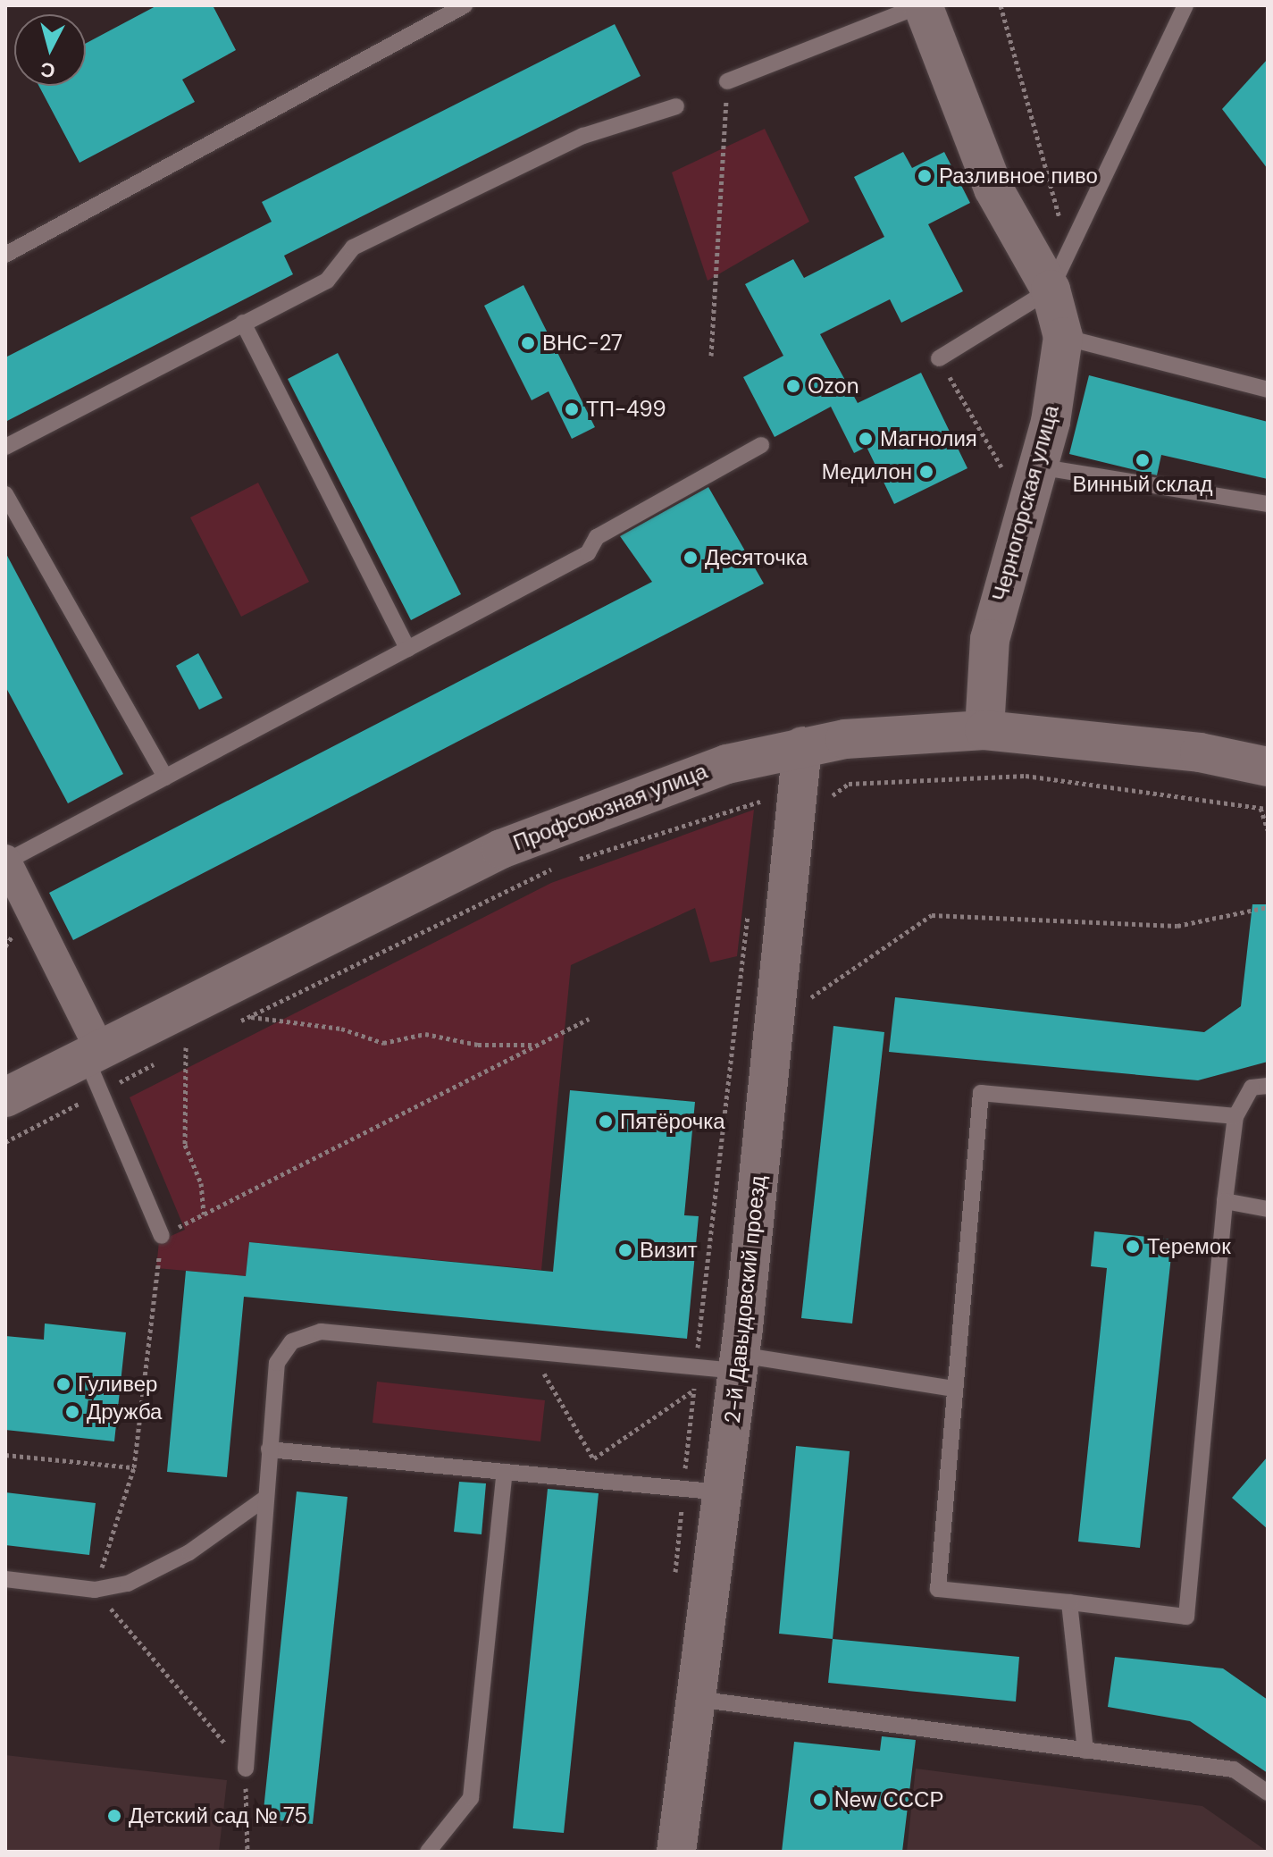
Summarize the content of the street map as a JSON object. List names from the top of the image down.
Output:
{
  "streets": {
    "street": ["Черногорская улица", "Профсоюзная улица", "2-й Давыдовский проезд"]
  },
  "crossings": [
    ["Черногорская улица", "Профсоюзная улица"],
    ["Профсоюзная улица", "2-й Давыдовский проезд"]
  ],
  "places": [
    "Разливное пиво",
    "ВНС-27",
    "Ozon",
    "ТП-499",
    "Магнолия",
    "Винный склад",
    "Медилон",
    "Десяточка",
    "Пятёрочка",
    "Теремок",
    "Визит",
    "Гуливер",
    "Дружба",
    "New СССР",
    "Детский сад № 75"
  ],
  "north": "bottom"
}
